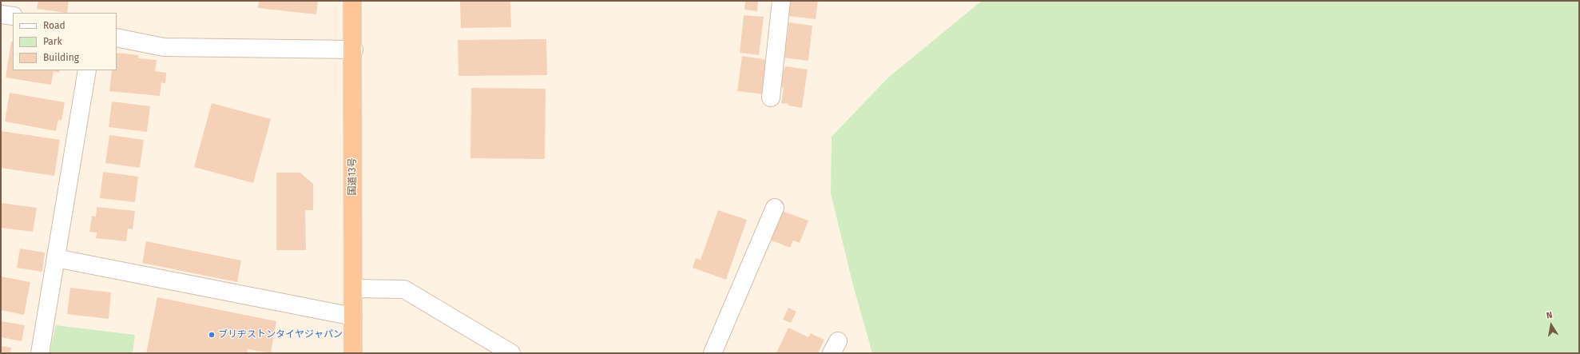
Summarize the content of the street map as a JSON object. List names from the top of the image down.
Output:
{
  "streets": {
    "highway": ["国道13号"]
  },
  "places": ["ブリヂストンタイヤジャパン"],
  "legend": ["Road", "Park", "Building"],
  "north": "top"
}
